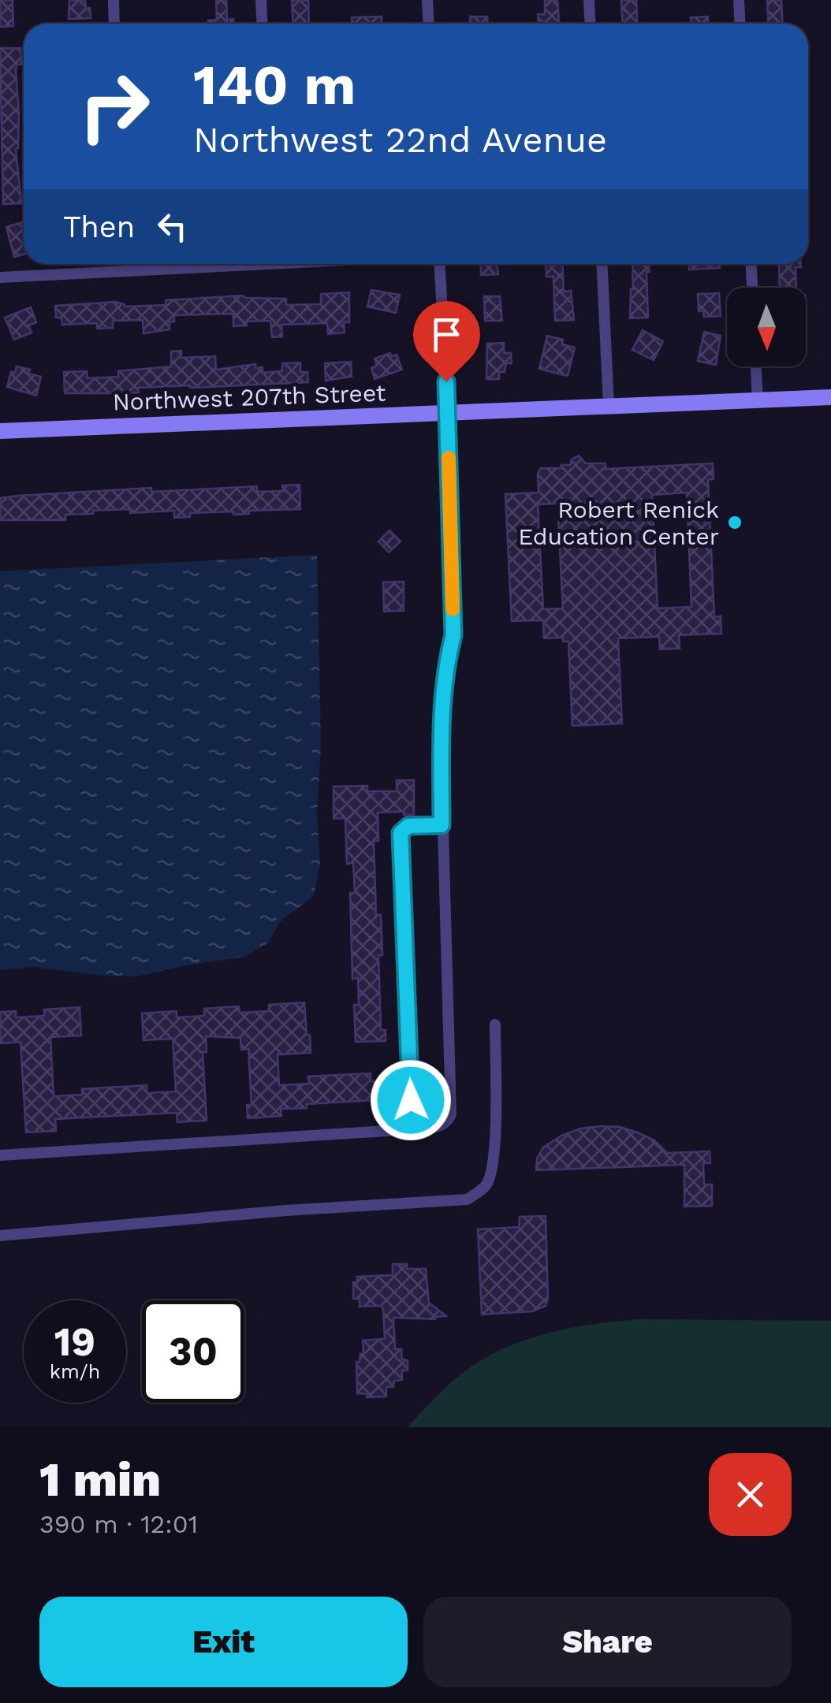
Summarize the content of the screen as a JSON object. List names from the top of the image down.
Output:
{
  "streets": {
    "street": ["Northwest 207th Street"]
  },
  "places": ["Robert Renick Education Center"],
  "north": "bottom",
  "page": {
    "turn": ["140 m", "Northwest 22nd Avenue"],
    "then": "Then",
    "speed": "19 km/h",
    "limit": "30",
    "heading": ["1 min", "390 m · 12:01"],
    "buttons": ["Exit", "Share"]
  }
}
